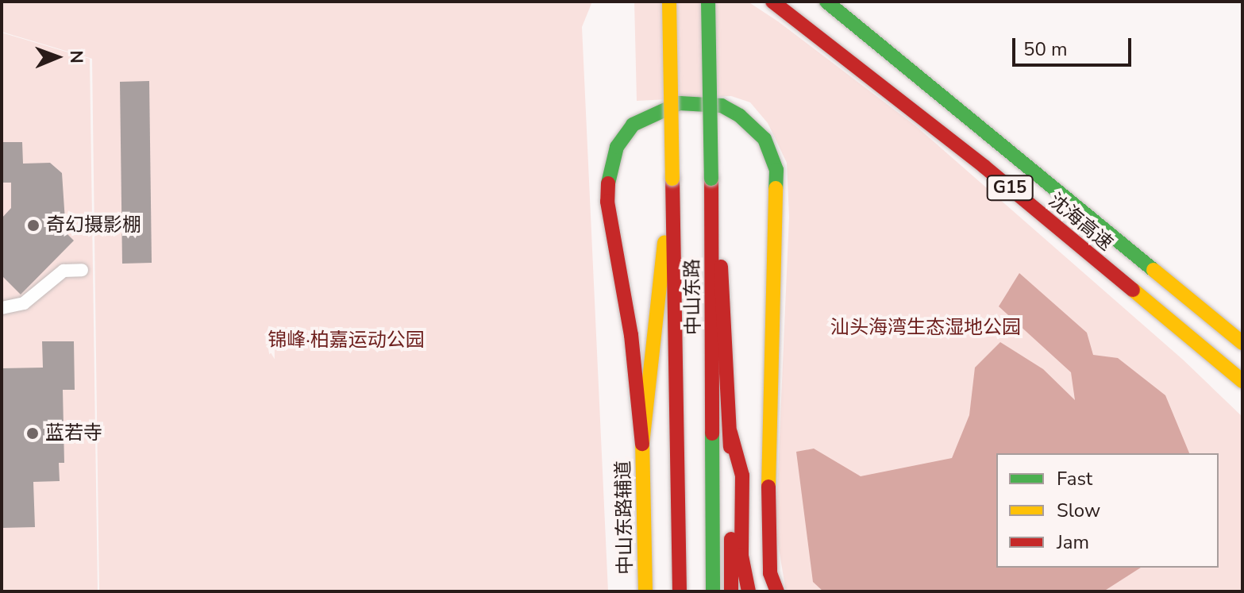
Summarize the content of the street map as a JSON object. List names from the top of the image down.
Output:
{
  "streets": {
    "main road": [
      "G15",
      "沈海高速",
      "中山东路",
      "中山东路辅道"
    ]
  },
  "parks": ["汕头海湾生态湿地公园", "锦峰·柏嘉运动公园"],
  "places": ["奇幻摄影棚", "蓝若寺"],
  "legend": ["Fast", "Slow", "Jam"],
  "scale_bar": "50 m",
  "north": "right"
}
